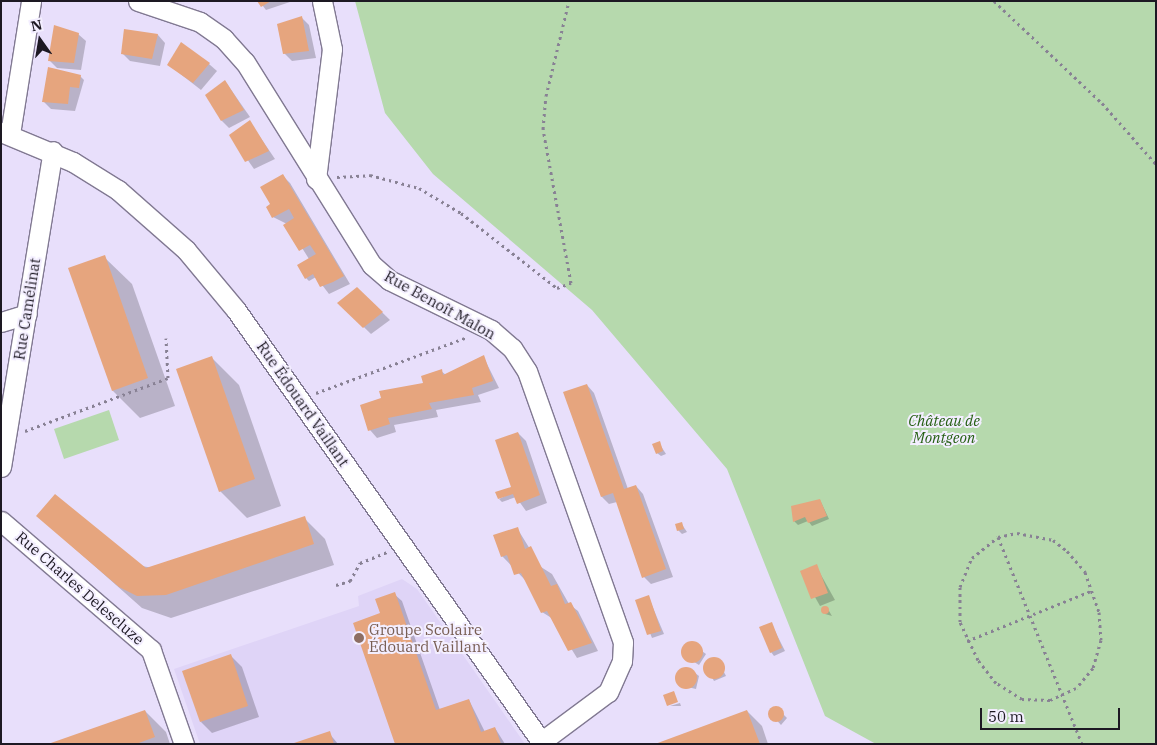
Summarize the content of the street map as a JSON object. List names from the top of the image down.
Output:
{
  "streets": {
    "street": [
      "Rue Benoît Malon",
      "Rue Camélinat",
      "Rue Édouard Vaillant",
      "Rue Charles Delescluze"
    ]
  },
  "crossings": [
    ["Rue Benoît Malon", "Rue Édouard Vaillant"],
    ["Rue Camélinat", "Rue Édouard Vaillant"]
  ],
  "parks": ["Château de Montgeon"],
  "places": ["Groupe Scolaire Édouard Vaillant"],
  "scale_bar": "50 m",
  "north": "top"
}
